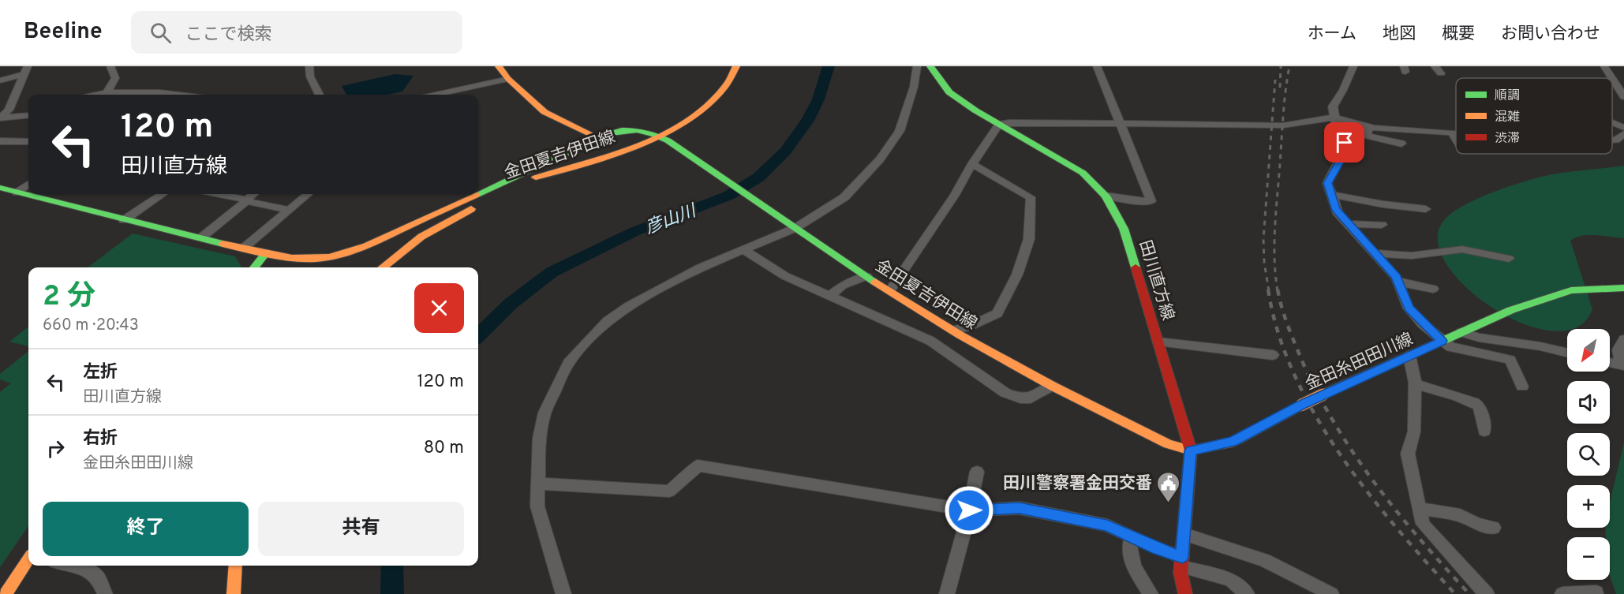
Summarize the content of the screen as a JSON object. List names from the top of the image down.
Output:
{
  "streets": {
    "main road": ["金田夏吉伊田線", "田川直方線", "金田糸田田川線"]
  },
  "crossings": [
    ["金田夏吉伊田線", "田川直方線"],
    ["金田夏吉伊田線", "金田糸田田川線"],
    ["田川直方線", "金田糸田田川線"]
  ],
  "water": ["彦山川"],
  "places": {
    "public building": ["田川警察署金田交番"]
  },
  "legend": ["順調", "混雑", "渋滞"],
  "north": "bottom left",
  "page": {
    "header": "Beeline",
    "search": "ここで検索",
    "nav": [
      "ホーム",
      "地図",
      "概要",
      "お問い合わせ"
    ],
    "turn": ["120 m", "田川直方線"],
    "heading": ["2 分", "660 m · 20:43"],
    "map_buttons": ["+", "−"],
    "list": [
      {
        "name": "左折",
        "note": "田川直方線",
        "value": "120 m"
      },
      {
        "name": "右折",
        "note": "金田糸田田川線",
        "value": "80 m"
      }
    ],
    "buttons": ["終了", "共有"]
  }
}
